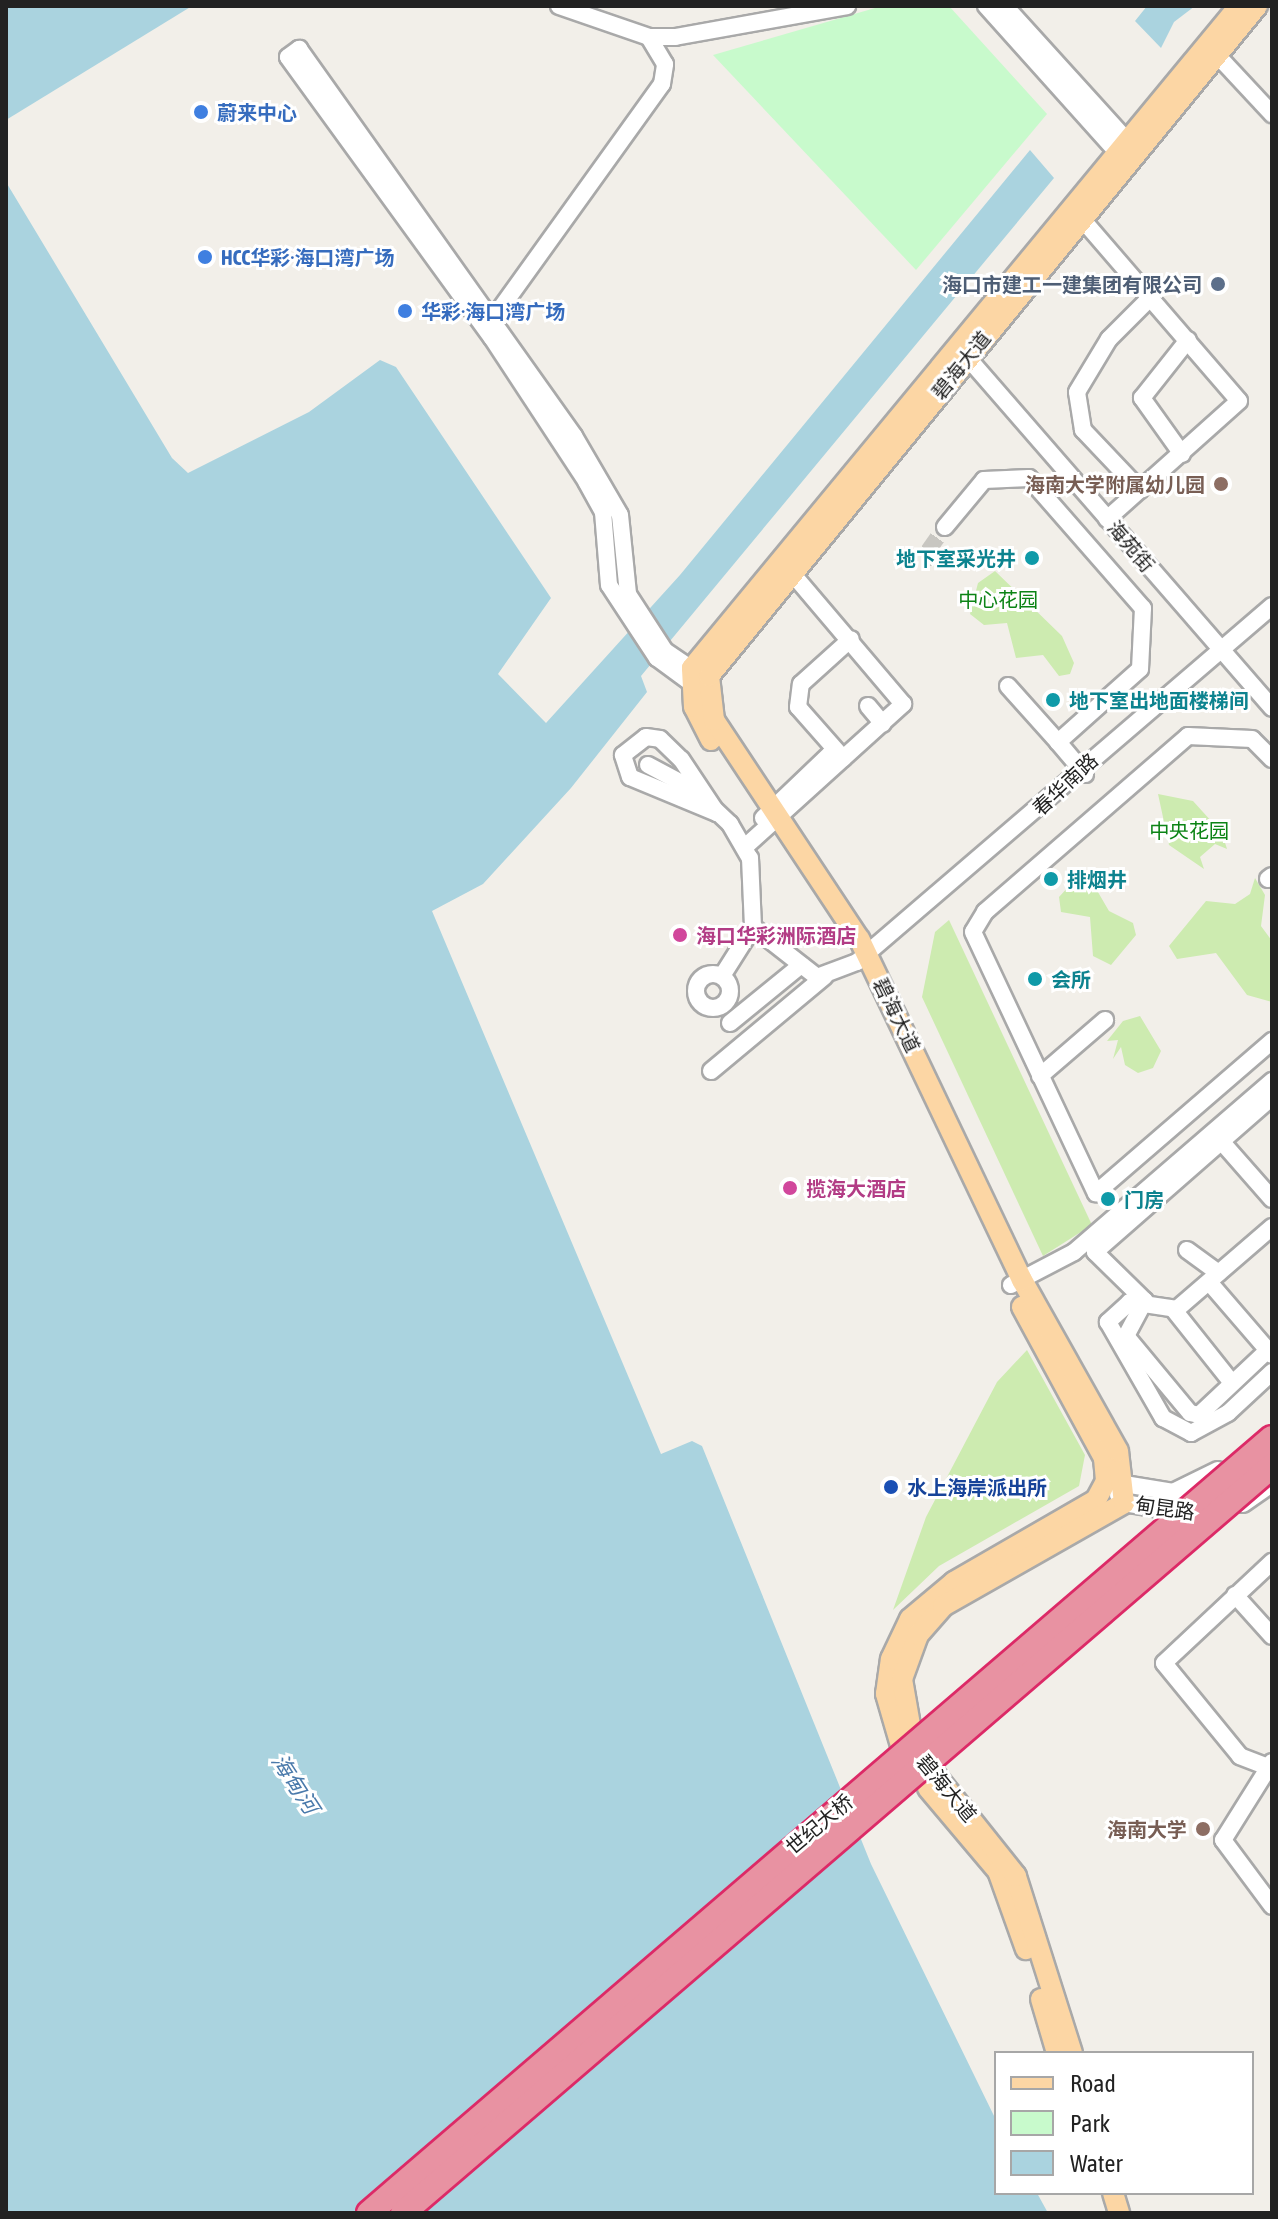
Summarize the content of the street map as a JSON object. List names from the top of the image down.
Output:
{
  "streets": {
    "highway": ["世纪大桥"],
    "main road": ["碧海大道"],
    "street": ["海苑街", "春华南路", "甸昆路"]
  },
  "crossings": [
    ["碧海大道", "海苑街"],
    ["碧海大道", "春华南路"],
    ["碧海大道", "甸昆路"],
    ["海苑街", "春华南路"],
    ["甸昆路", "世纪大桥"]
  ],
  "water": ["海甸河"],
  "parks": ["中心花园", "中央花园"],
  "places": [
    "蔚来中心",
    "HCC华彩·海口湾广场",
    "海口市建工一建集团有限公司",
    "华彩·海口湾广场",
    "海南大学附属幼儿园",
    "地下室采光井",
    "地下室出地面楼梯间",
    "排烟井",
    "海口华彩洲际酒店",
    "会所",
    "揽海大酒店",
    "门房",
    "水上海岸派出所",
    "海南大学"
  ],
  "legend": ["Road", "Park", "Water"]
}
